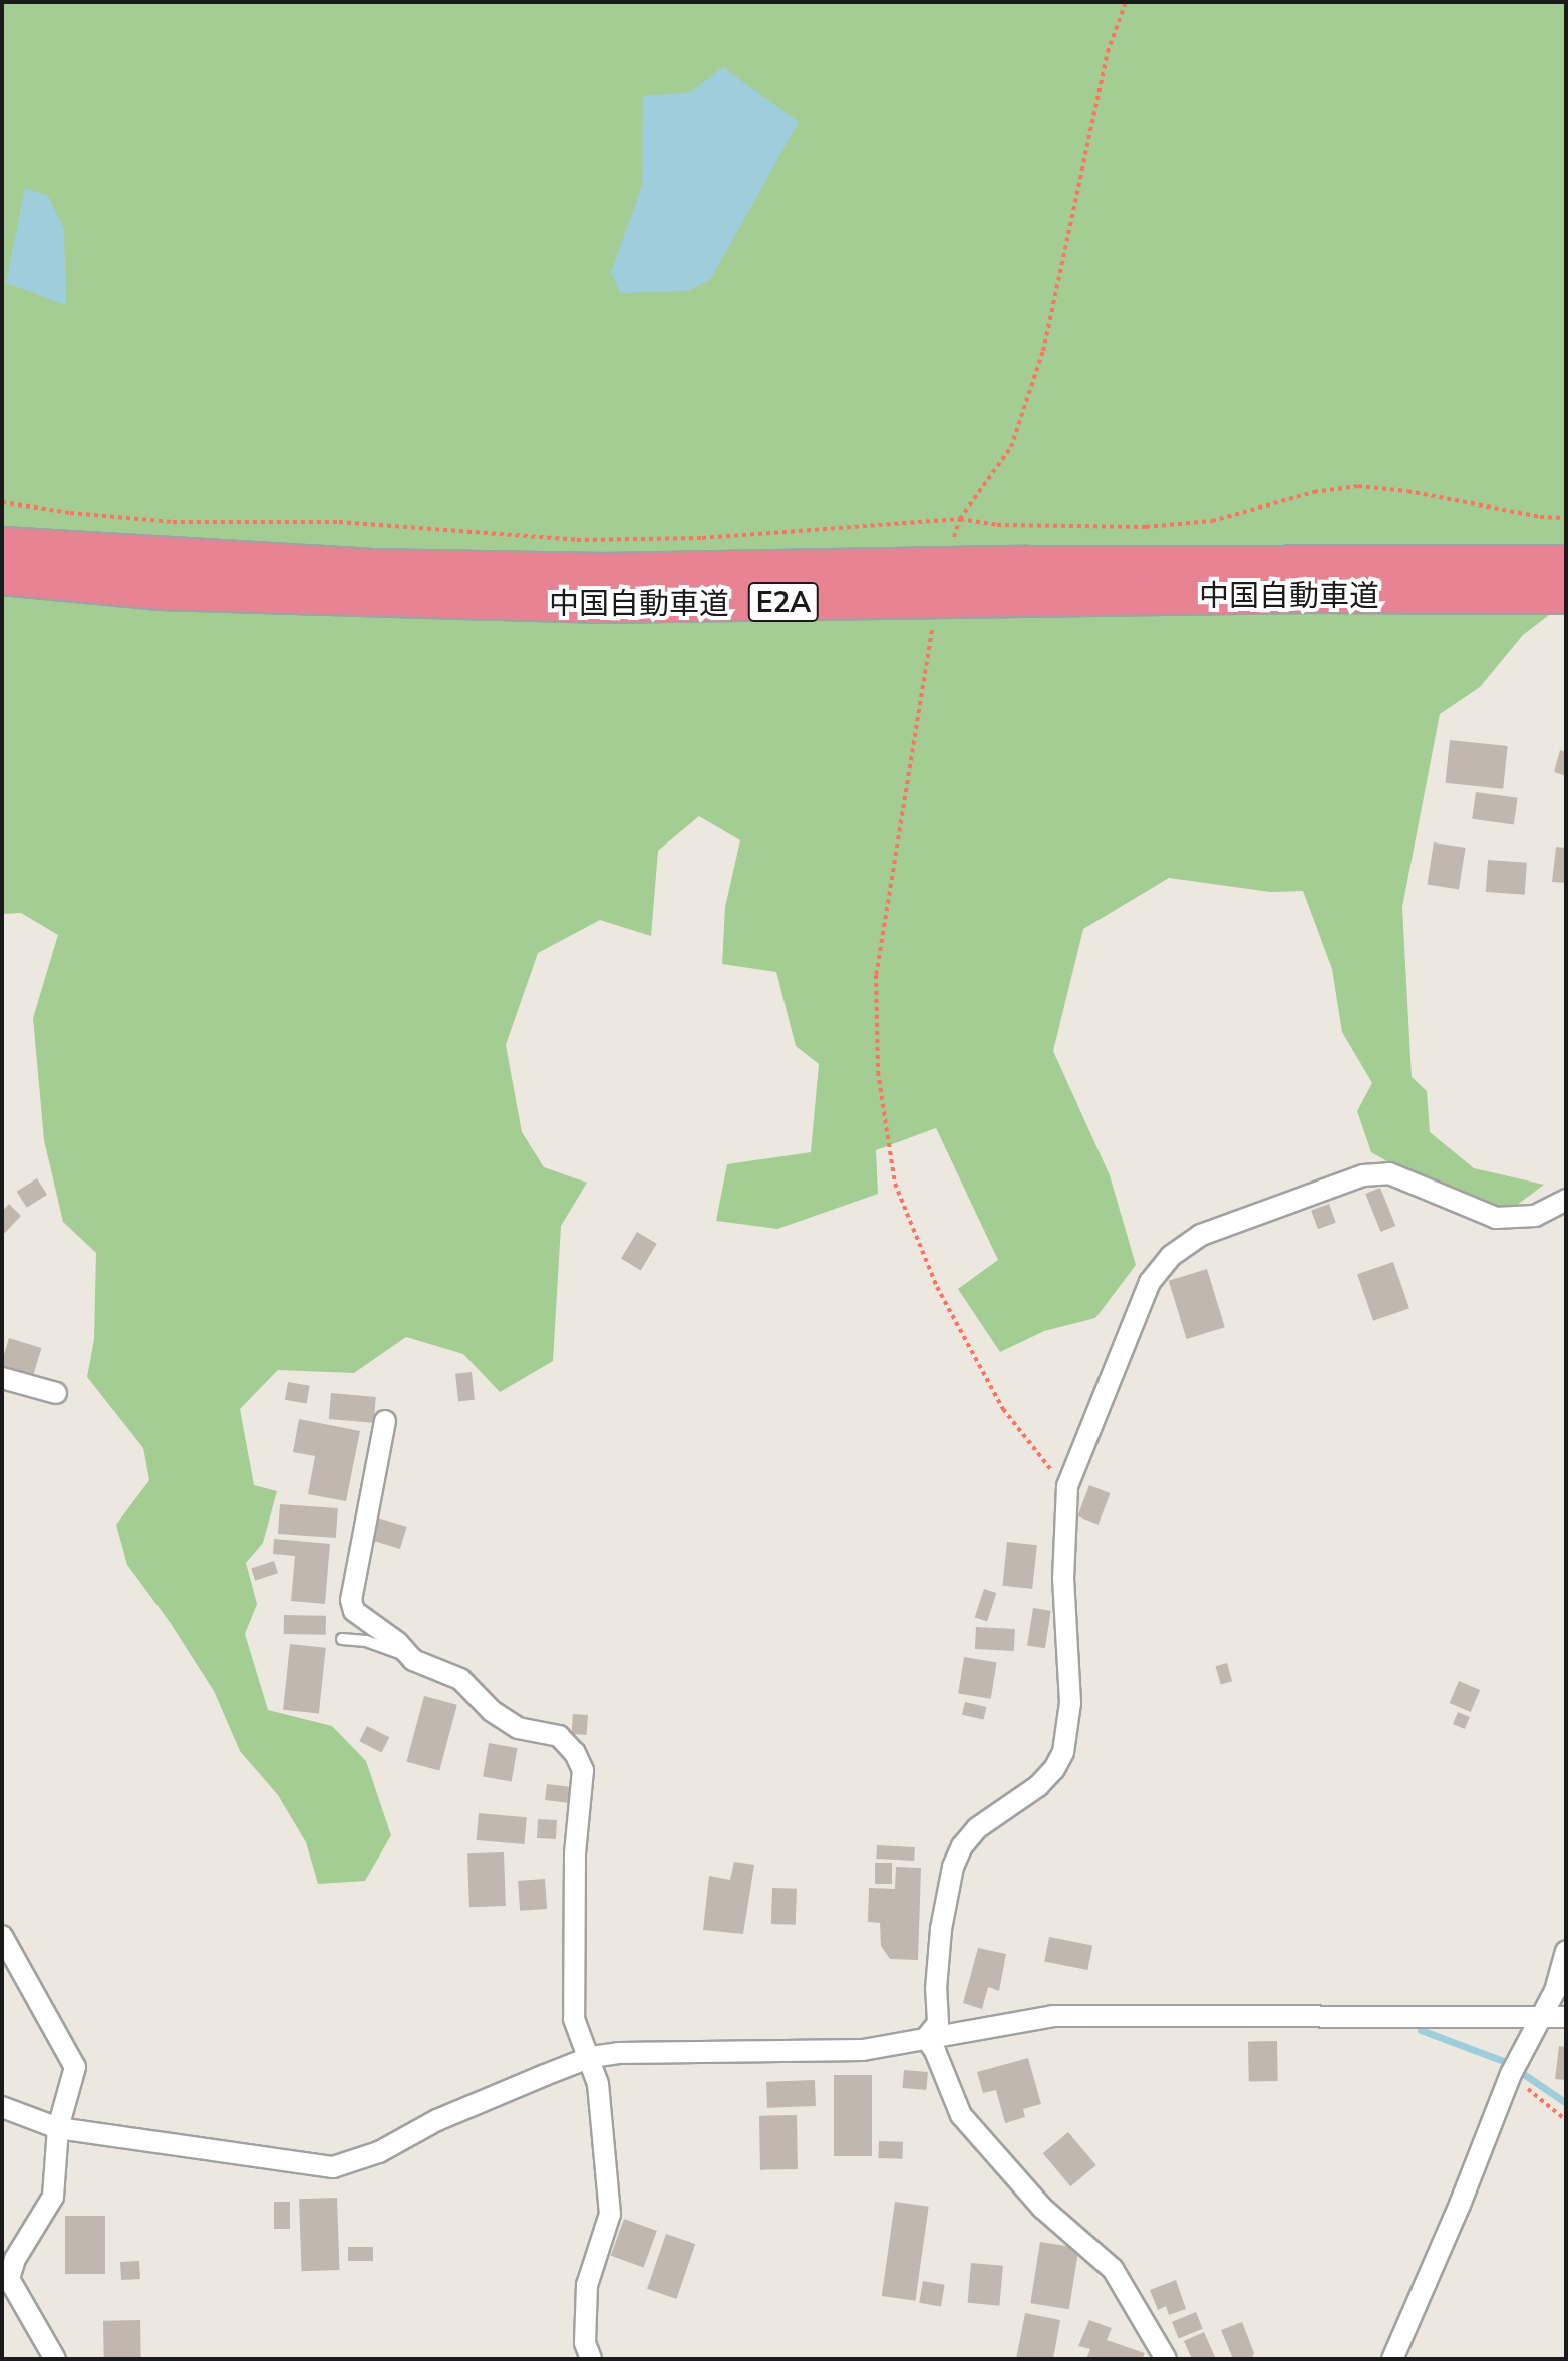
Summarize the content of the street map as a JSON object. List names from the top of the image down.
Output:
{
  "streets": {
    "highway": ["中国自動車道", "E2A"]
  }
}
